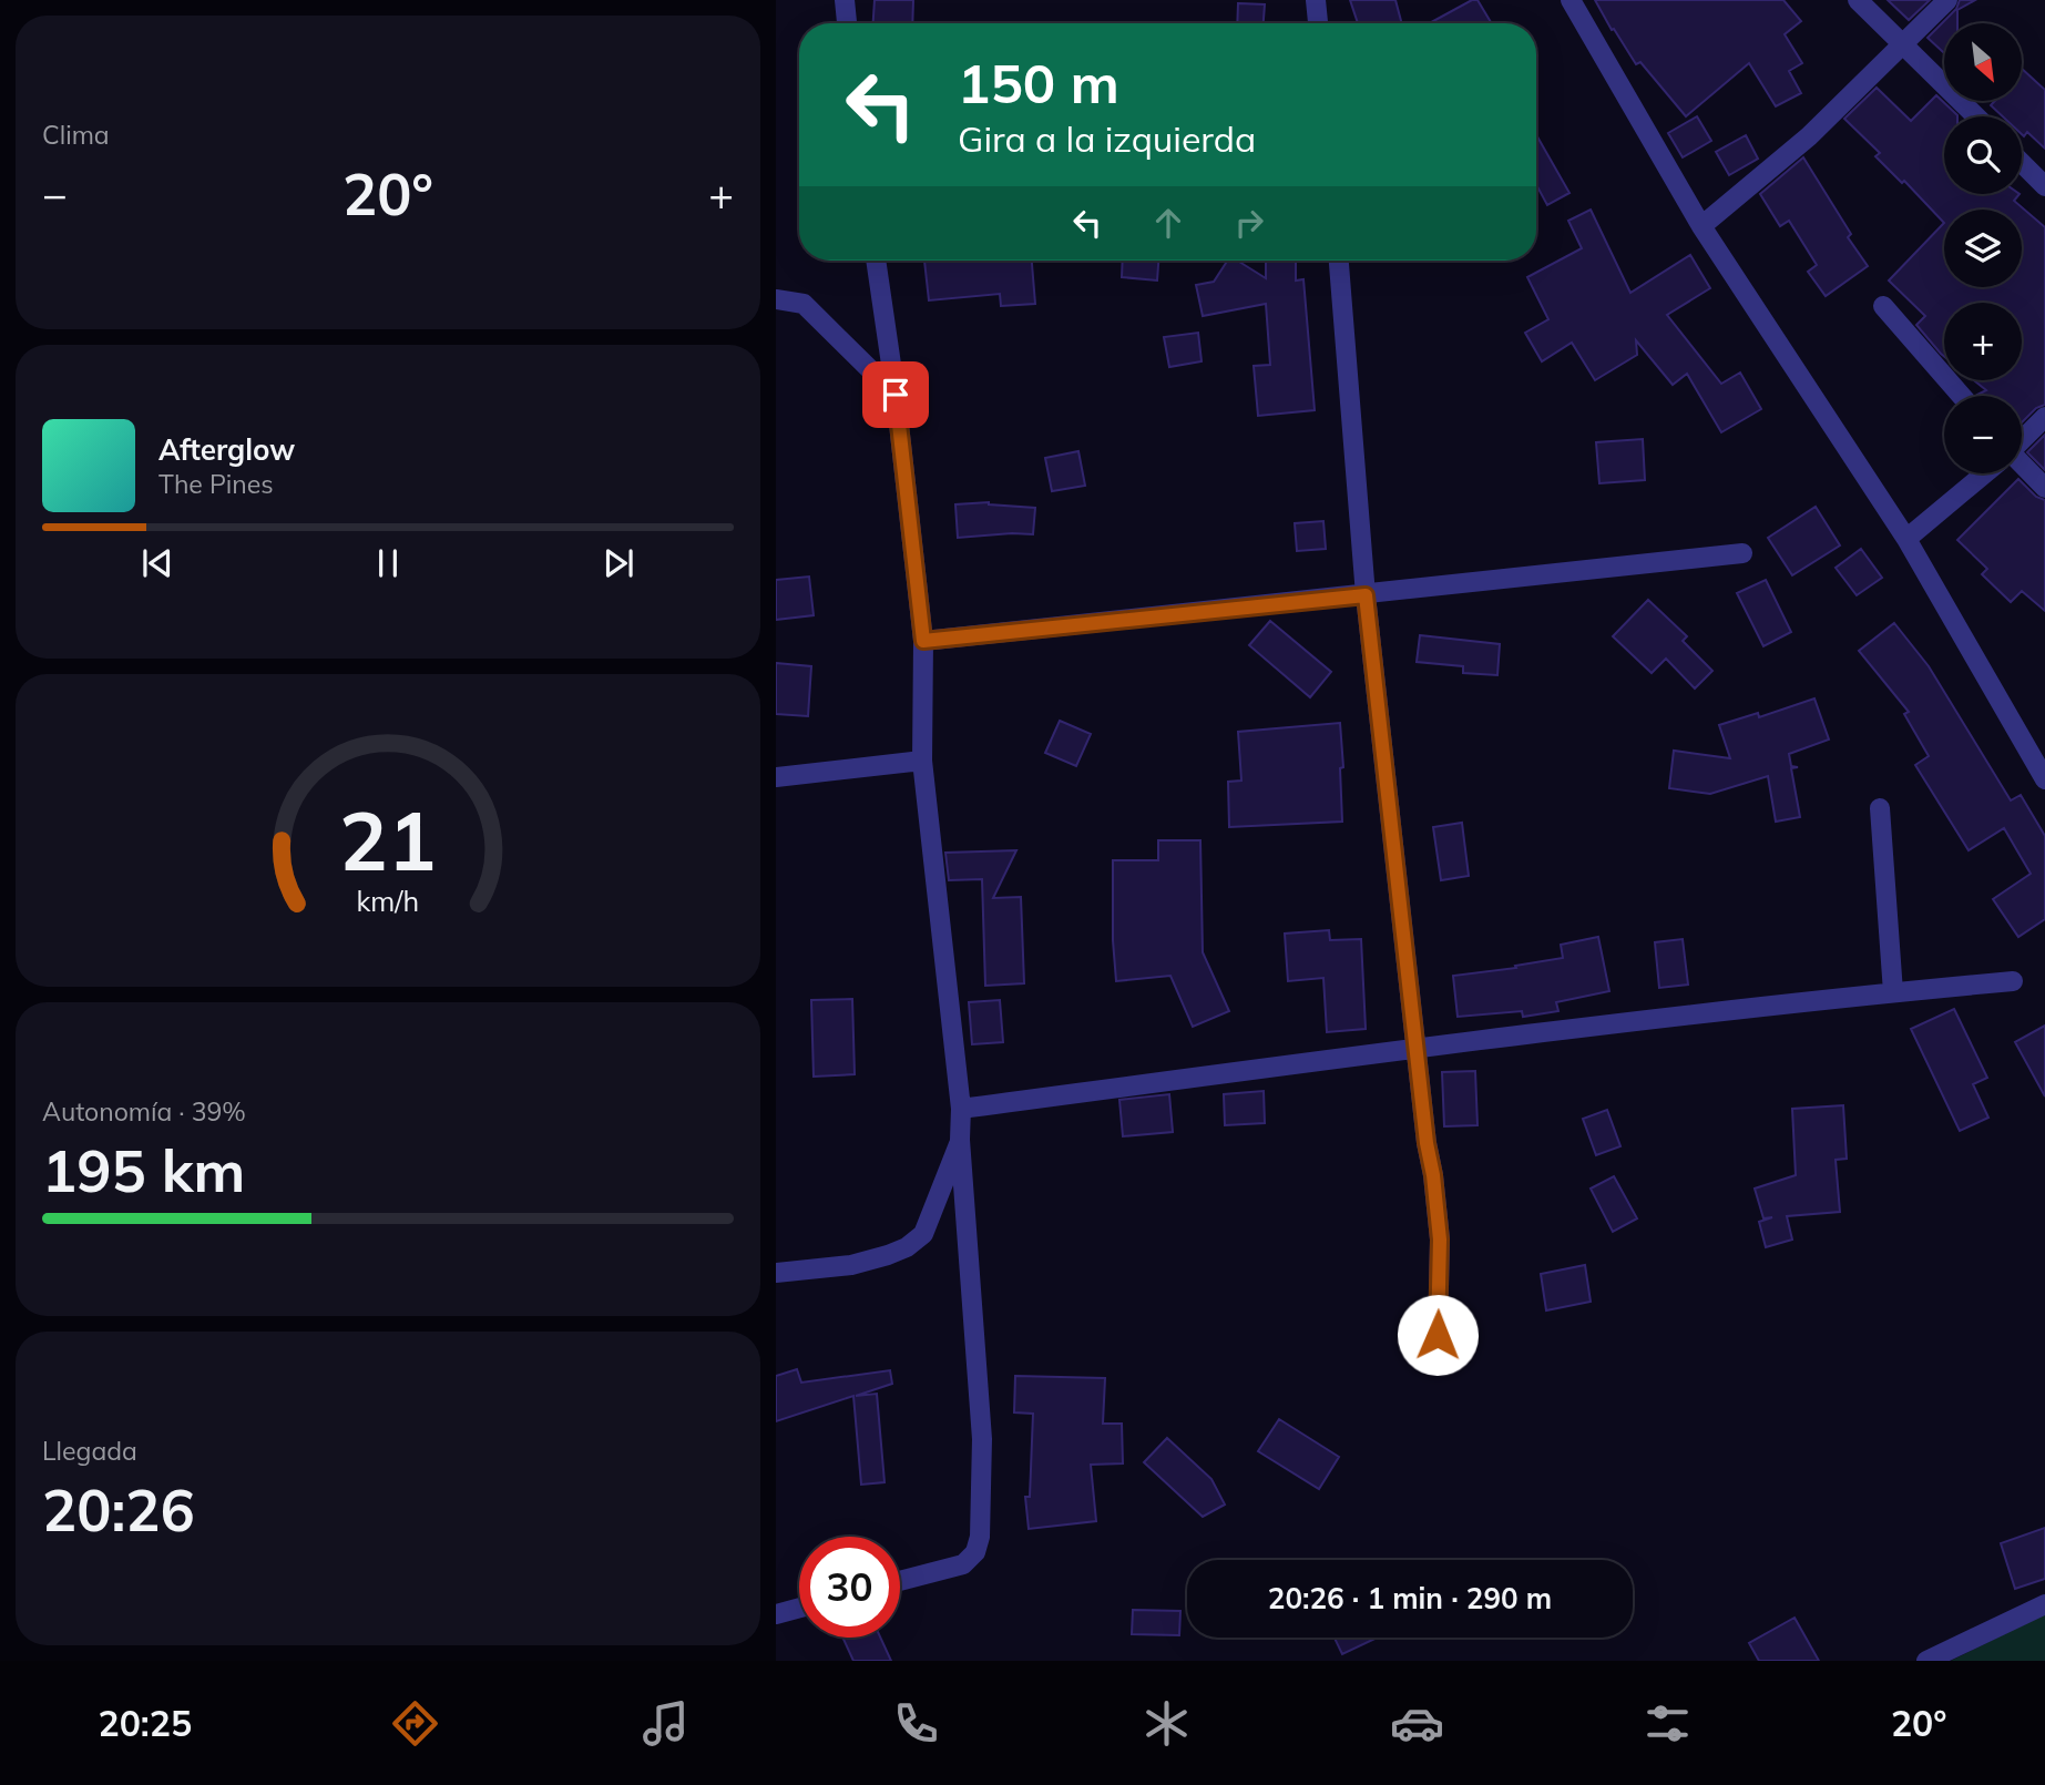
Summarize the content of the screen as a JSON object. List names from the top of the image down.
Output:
{
  "north": "bottom right",
  "page": {
    "tile": [
      "Clima",
      ["Autonomía · 39%", "195 km"],
      ["Llegada", "20:26"]
    ],
    "map_buttons": ["+", "−"],
    "turn": ["150 m", "Gira a la izquierda"],
    "heat": ["−", "20°", "+"],
    "song": ["Afterglow", "The Pines"],
    "limit": "30",
    "trip": "20:26 · 1 min · 290 m",
    "tabs": ["20:25", "20°"],
    "gauge": ["21", "km/h"]
  }
}
